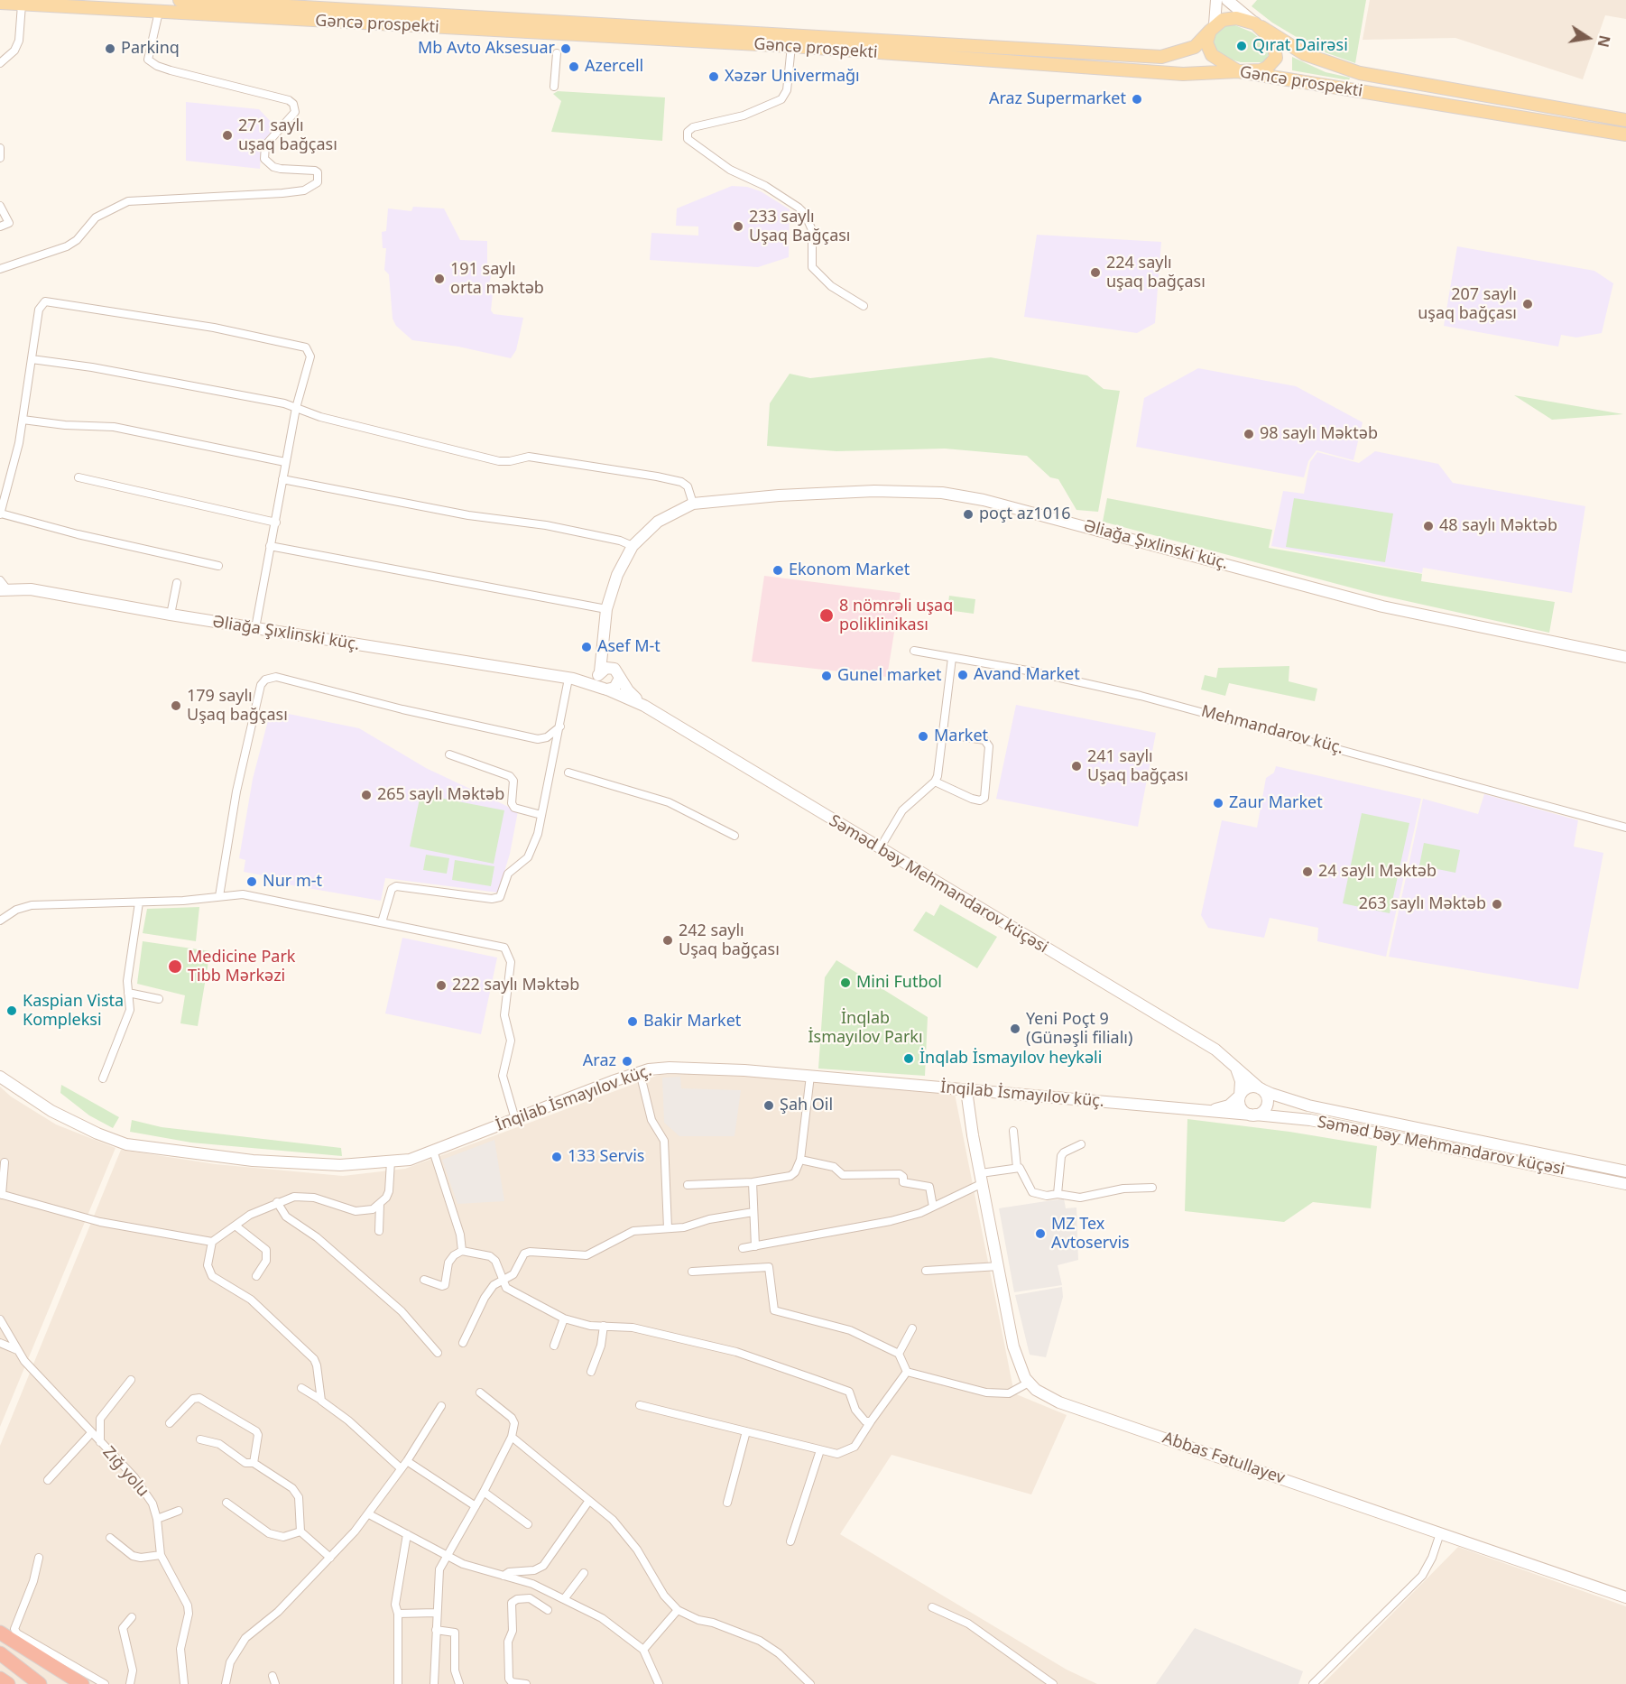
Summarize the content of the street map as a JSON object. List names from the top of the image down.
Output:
{
  "streets": {
    "main road": [
      "Gəncə prospekti",
      "Əliağa Şıxlinski küç.",
      "Səməd bəy Mehmandarov küçəsi",
      "İnqilab İsmayılov küç.",
      "Abbas Fətullayev"
    ],
    "street": ["Mehmandarov küç.", "Zığ yolu"]
  },
  "crossings": [
    ["Səməd bəy Mehmandarov küçəsi", "İnqilab İsmayılov küç."]
  ],
  "parks": ["İnqlab İsmayılov Parkı"],
  "places": [
    "Qırat Dairəsi",
    "Parkinq",
    "Mb Avto Aksesuar",
    "Azercell",
    "Xəzər Univermağı",
    "Araz Supermarket",
    "271 saylı uşaq bağçası",
    "233 saylı Uşaq Bağçası",
    "224 saylı uşaq bağçası",
    "191 saylı orta məktəb",
    "207 saylı uşaq bağçası",
    "98 saylı Məktəb",
    "poçt az1016",
    "48 saylı Məktəb",
    "Ekonom Market",
    "8 nömrəli uşaq poliklinikası",
    "Asef M-t",
    "Avand Market",
    "Gunel market",
    "179 saylı Uşaq bağçası",
    "Market",
    "241 saylı Uşaq bağçası",
    "265 saylı Məktəb",
    "Zaur Market",
    "24 saylı Məktəb",
    "Nur m-t",
    "263 saylı Məktəb",
    "242 saylı Uşaq bağçası",
    "Medicine Park Tibb Mərkəzi",
    "Mini Futbol",
    "222 saylı Məktəb",
    "Kaspian Vista Kompleksi",
    "Bakir Market",
    "Yeni Poçt 9 (Günəşli filialı)",
    "İnqlab İsmayılov heykəli",
    "Araz",
    "Şah Oil",
    "133 Servis",
    "MZ Tex Avtoservis"
  ],
  "north": "right"
}
